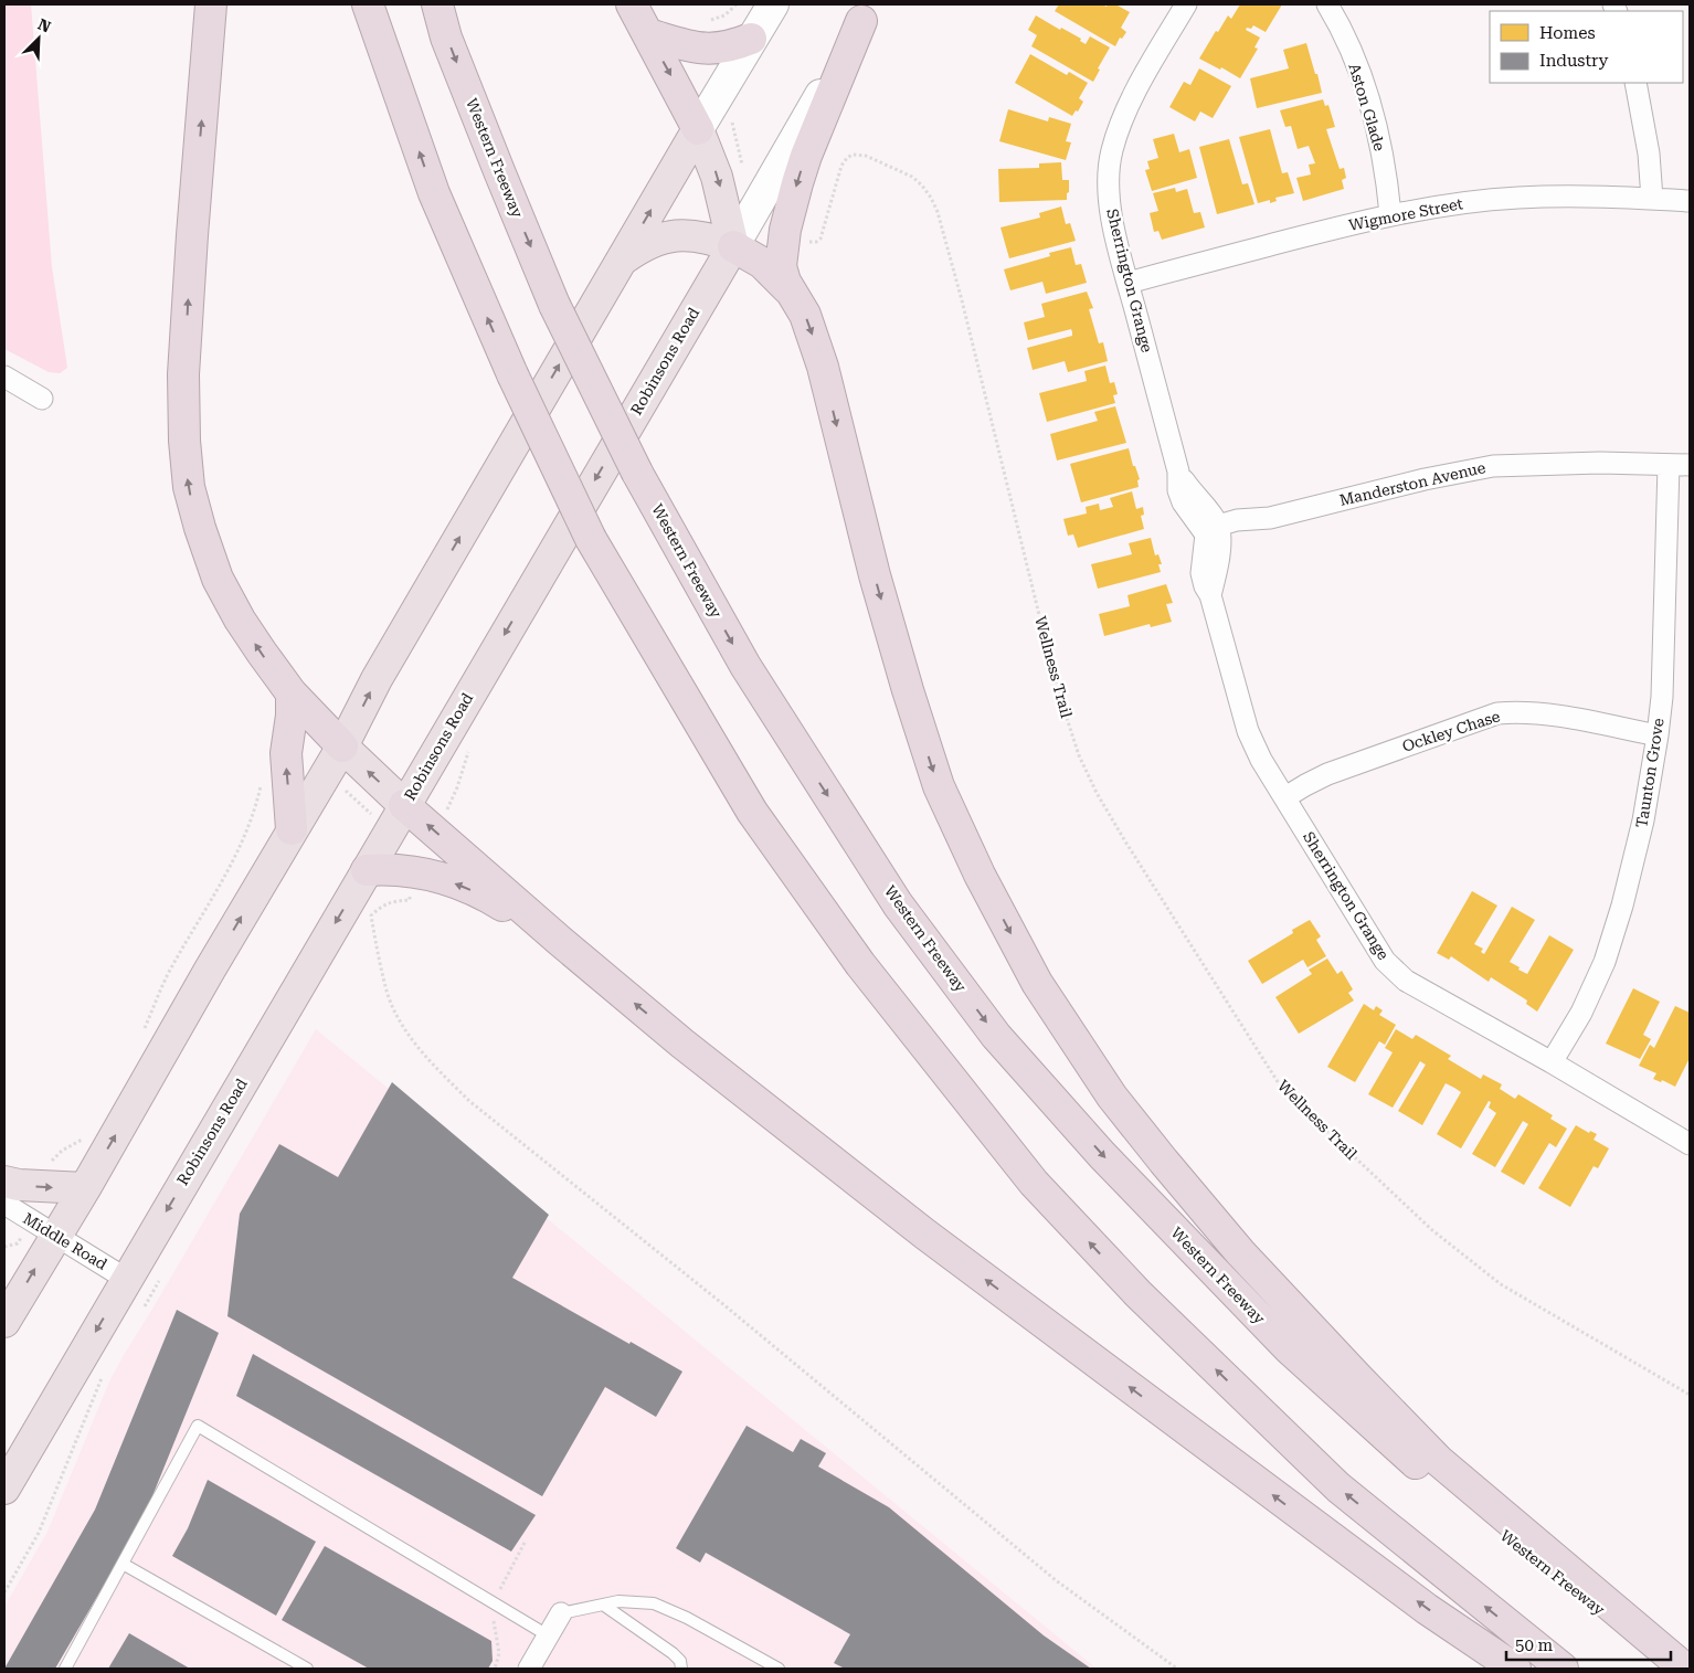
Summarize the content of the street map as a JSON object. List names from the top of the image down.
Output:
{
  "streets": {
    "highway": ["Western Freeway", "Robinsons Road"],
    "street": [
      "Aston Glade",
      "Wigmore Street",
      "Sherrington Grange",
      "Manderston Avenue",
      "Ockley Chase",
      "Taunton Grove",
      "Middle Road"
    ],
    "path": ["Wellness Trail"]
  },
  "crossings": [
    ["Aston Glade", "Wigmore Street"],
    ["Wigmore Street", "Sherrington Grange"],
    ["Sherrington Grange", "Manderston Avenue"],
    ["Sherrington Grange", "Ockley Chase"],
    ["Sherrington Grange", "Taunton Grove"],
    ["Robinsons Road", "Middle Road"],
    ["Manderston Avenue", "Taunton Grove"],
    ["Ockley Chase", "Taunton Grove"]
  ],
  "one_way": ["Robinsons Road"],
  "legend": ["Homes", "Industry"],
  "scale_bar": "50 m",
  "north": "top right"
}
